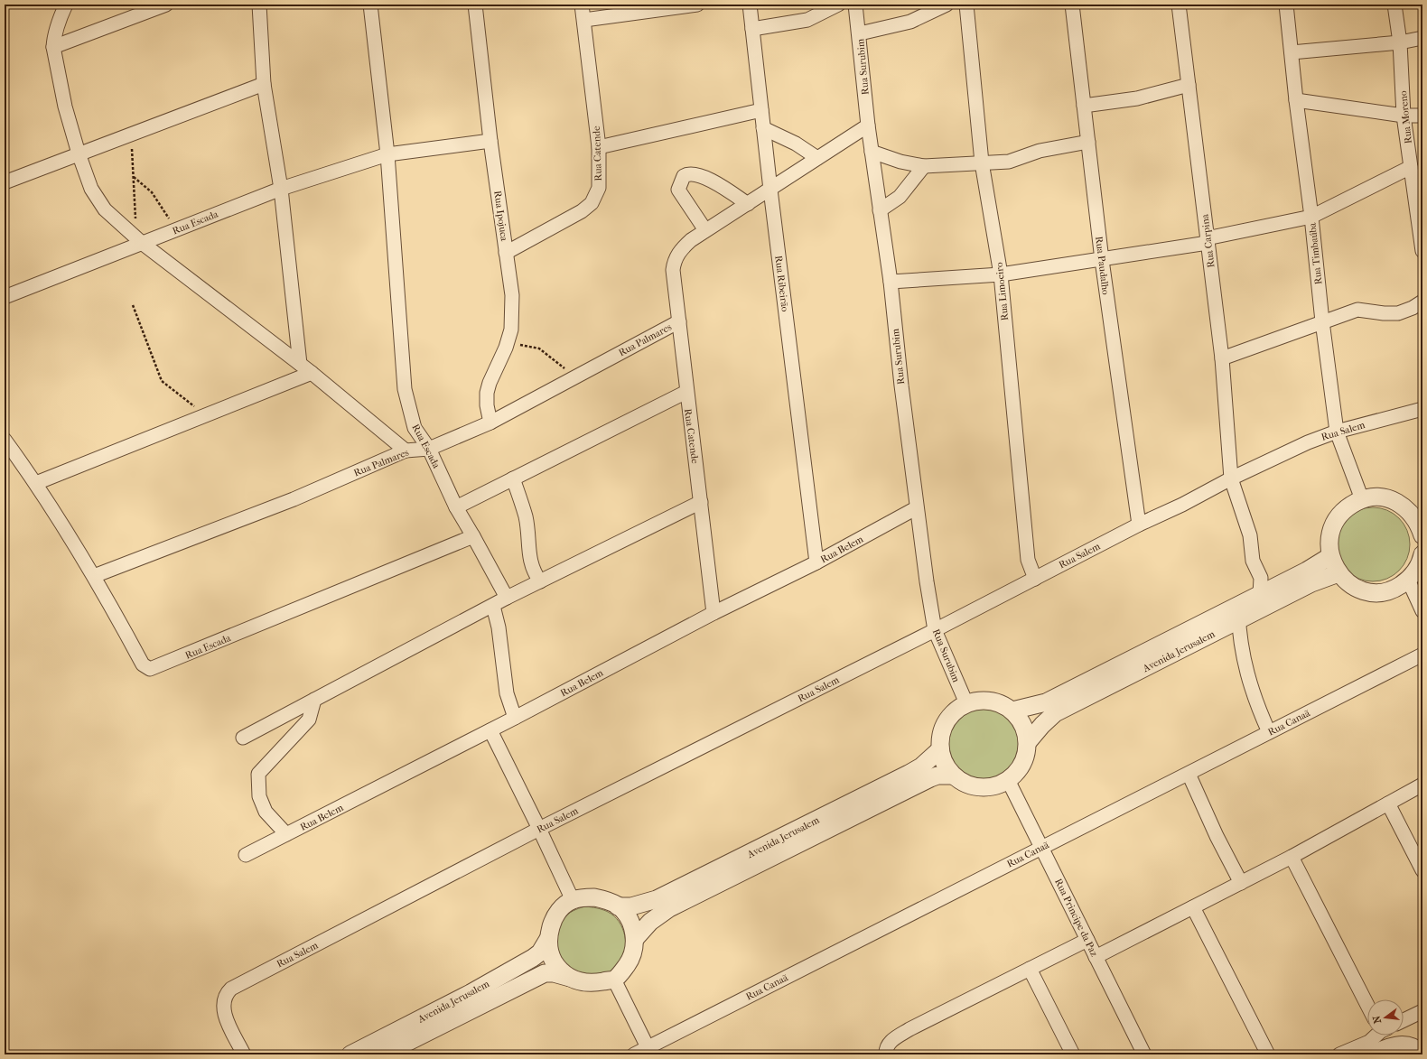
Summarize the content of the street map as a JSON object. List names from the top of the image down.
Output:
{
  "streets": {
    "street": [
      "Rua Surubim",
      "Rua Moreno",
      "Rua Catende",
      "Rua Ipojuca",
      "Rua Escada",
      "Rua Carpina",
      "Rua Timbaúba",
      "Rua Paudalho",
      "Rua Ribeirão",
      "Rua Limoeiro",
      "Rua Palmares",
      "Rua Salem",
      "Rua Belem",
      "Avenida Jerusalem",
      "Rua Canaã",
      "Rua Principe da Paz"
    ]
  },
  "crossings": [
    ["Rua Surubim", "Rua Salem"],
    ["Rua Surubim", "Rua Belem"],
    ["Rua Surubim", "Avenida Jerusalem"],
    ["Rua Surubim", "Rua Principe da Paz"],
    ["Rua Catende", "Rua Ipojuca"],
    ["Rua Catende", "Rua Palmares"],
    ["Rua Catende", "Rua Belem"],
    ["Rua Ipojuca", "Rua Escada"],
    ["Rua Ipojuca", "Rua Palmares"],
    ["Rua Escada", "Rua Palmares"],
    ["Rua Carpina", "Rua Salem"],
    ["Rua Carpina", "Avenida Jerusalem"],
    ["Rua Timbaúba", "Rua Salem"],
    ["Rua Paudalho", "Rua Salem"],
    ["Rua Ribeirão", "Rua Belem"],
    ["Rua Limoeiro", "Rua Salem"],
    ["Avenida Jerusalem", "Rua Principe da Paz"],
    ["Rua Canaã", "Rua Principe da Paz"]
  ],
  "north": "left"
}
